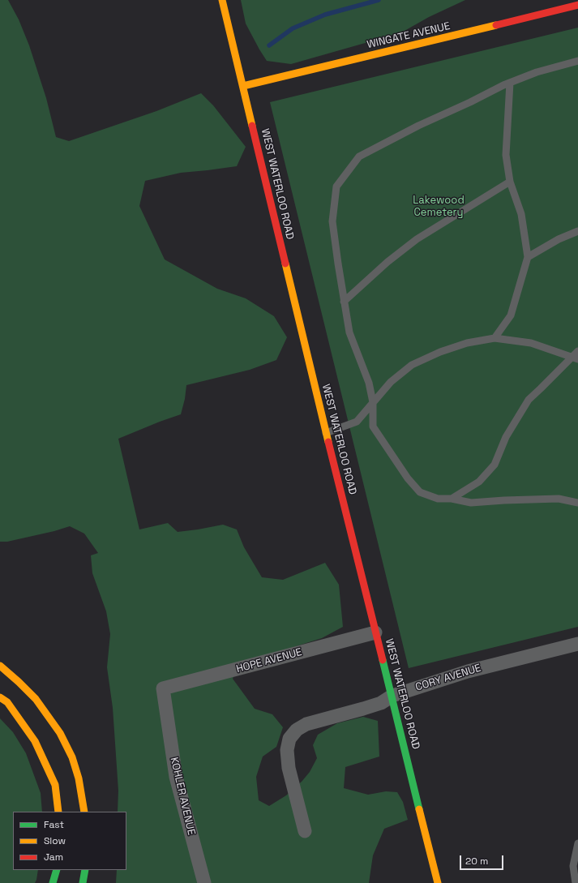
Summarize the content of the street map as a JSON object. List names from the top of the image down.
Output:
{
  "streets": {
    "main road": ["WINGATE AVENUE", "WEST WATERLOO ROAD"],
    "street": ["HOPE AVENUE", "CORY AVENUE", "KOHLER AVENUE"]
  },
  "crossings": [
    ["WINGATE AVENUE", "WEST WATERLOO ROAD"],
    ["WEST WATERLOO ROAD", "HOPE AVENUE"],
    ["WEST WATERLOO ROAD", "CORY AVENUE"],
    ["HOPE AVENUE", "KOHLER AVENUE"]
  ],
  "parks": ["Lakewood Cemetery"],
  "legend": ["Fast", "Slow", "Jam"],
  "scale_bar": "20 m"
}
